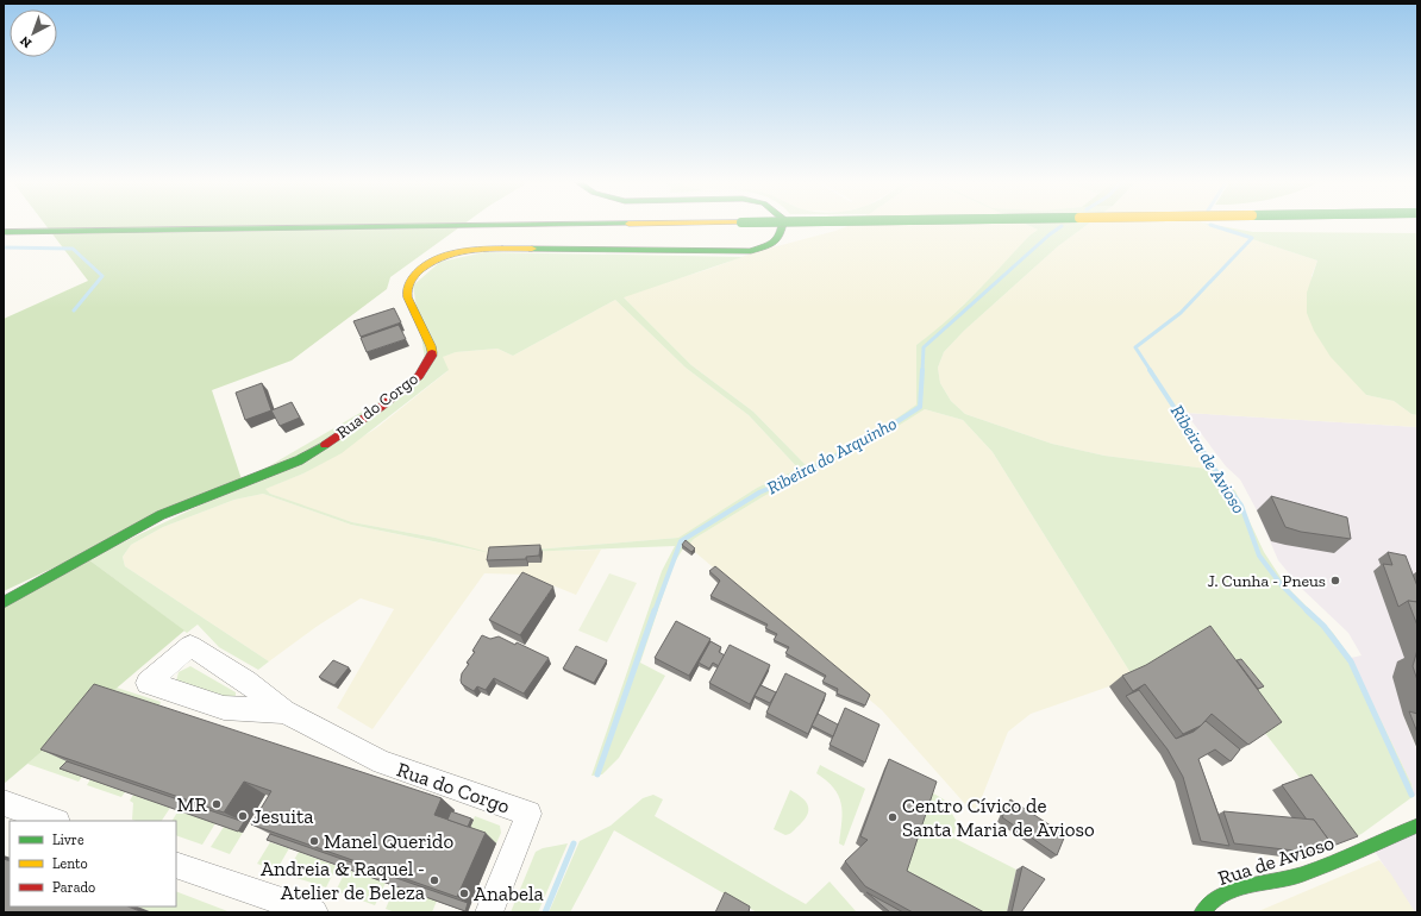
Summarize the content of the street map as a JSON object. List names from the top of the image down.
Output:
{
  "streets": {
    "main road": ["Rua do Corgo", "Rua de Avioso"]
  },
  "water": ["Ribeira do Arquinho", "Ribeira de Avioso"],
  "places": [
    "J. Cunha - Pneus",
    "MR",
    "Jesuita",
    "Centro Cívico de Santa Maria de Avioso",
    "Manel Querido",
    "Andreia & Raquel - Atelier de Beleza",
    "Anabela"
  ],
  "legend": ["Livre", "Lento", "Parado"],
  "north": "bottom left"
}
